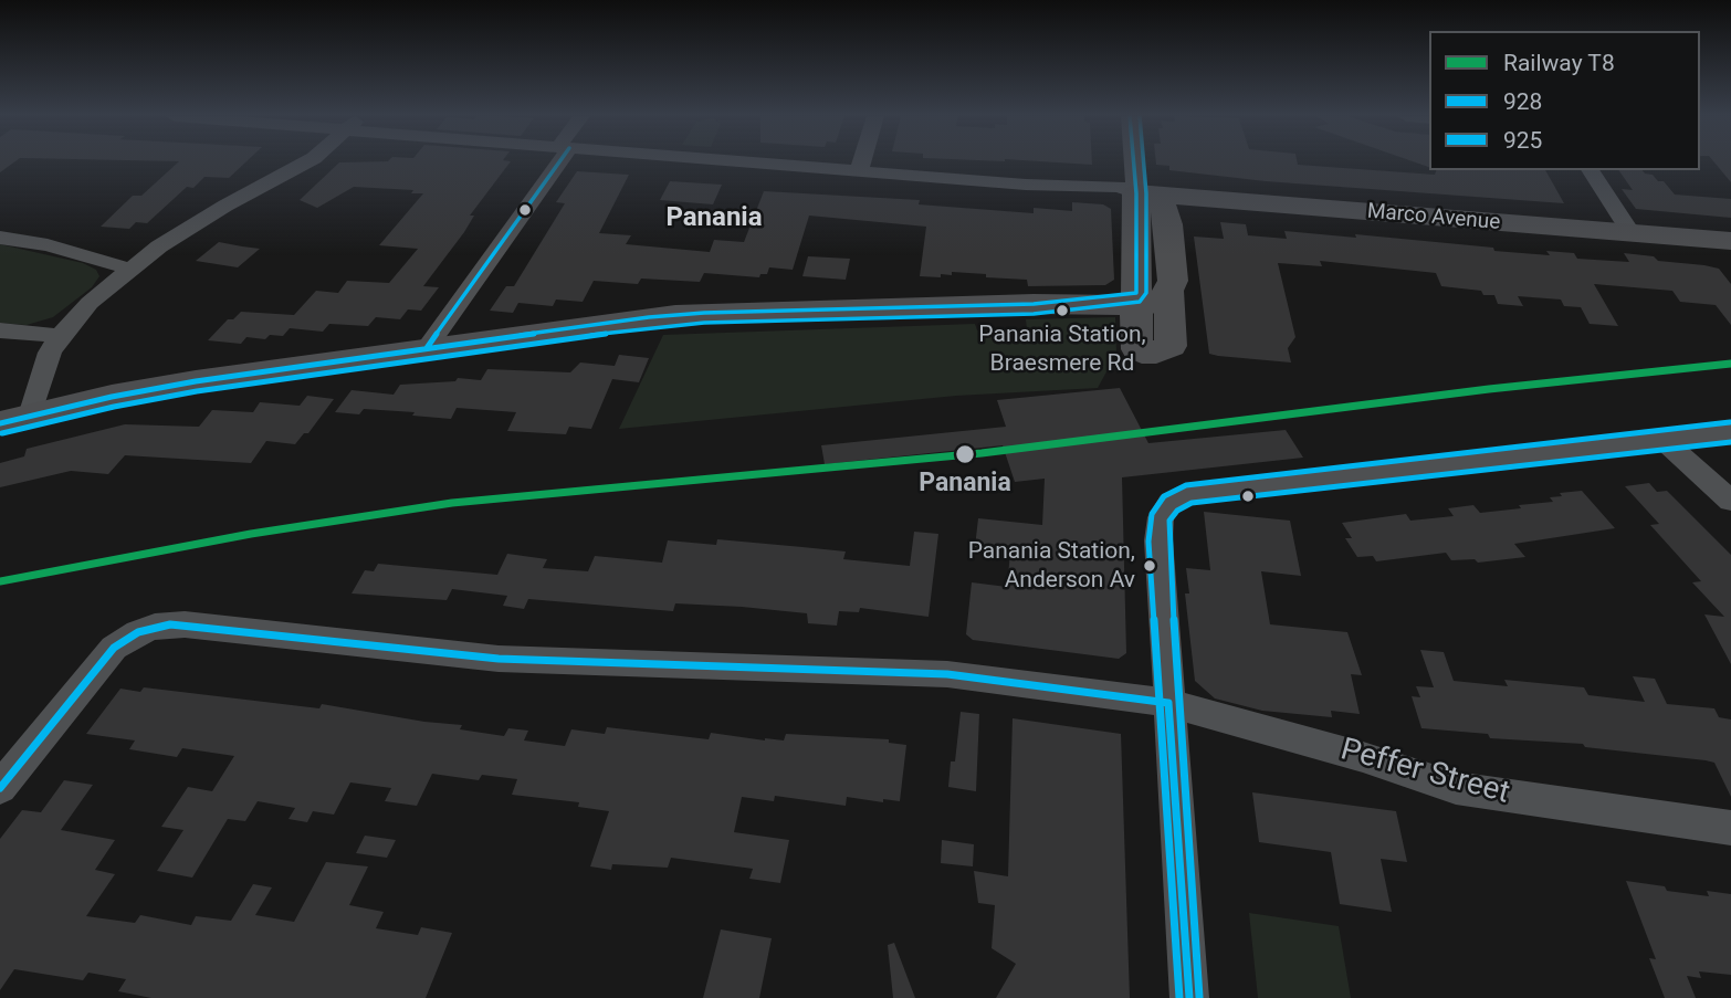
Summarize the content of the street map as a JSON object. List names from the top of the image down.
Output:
{
  "streets": {
    "street": ["Marco Avenue", "Peffer Street"]
  },
  "districts": ["Panania"],
  "places": ["Panania Station, Braesmere Rd", "Panania", "Panania Station, Anderson Av"],
  "lines": ["transit line 928", "transit line 925", "rail line T8"],
  "legend": ["Railway T8", "928", "925"]
}
